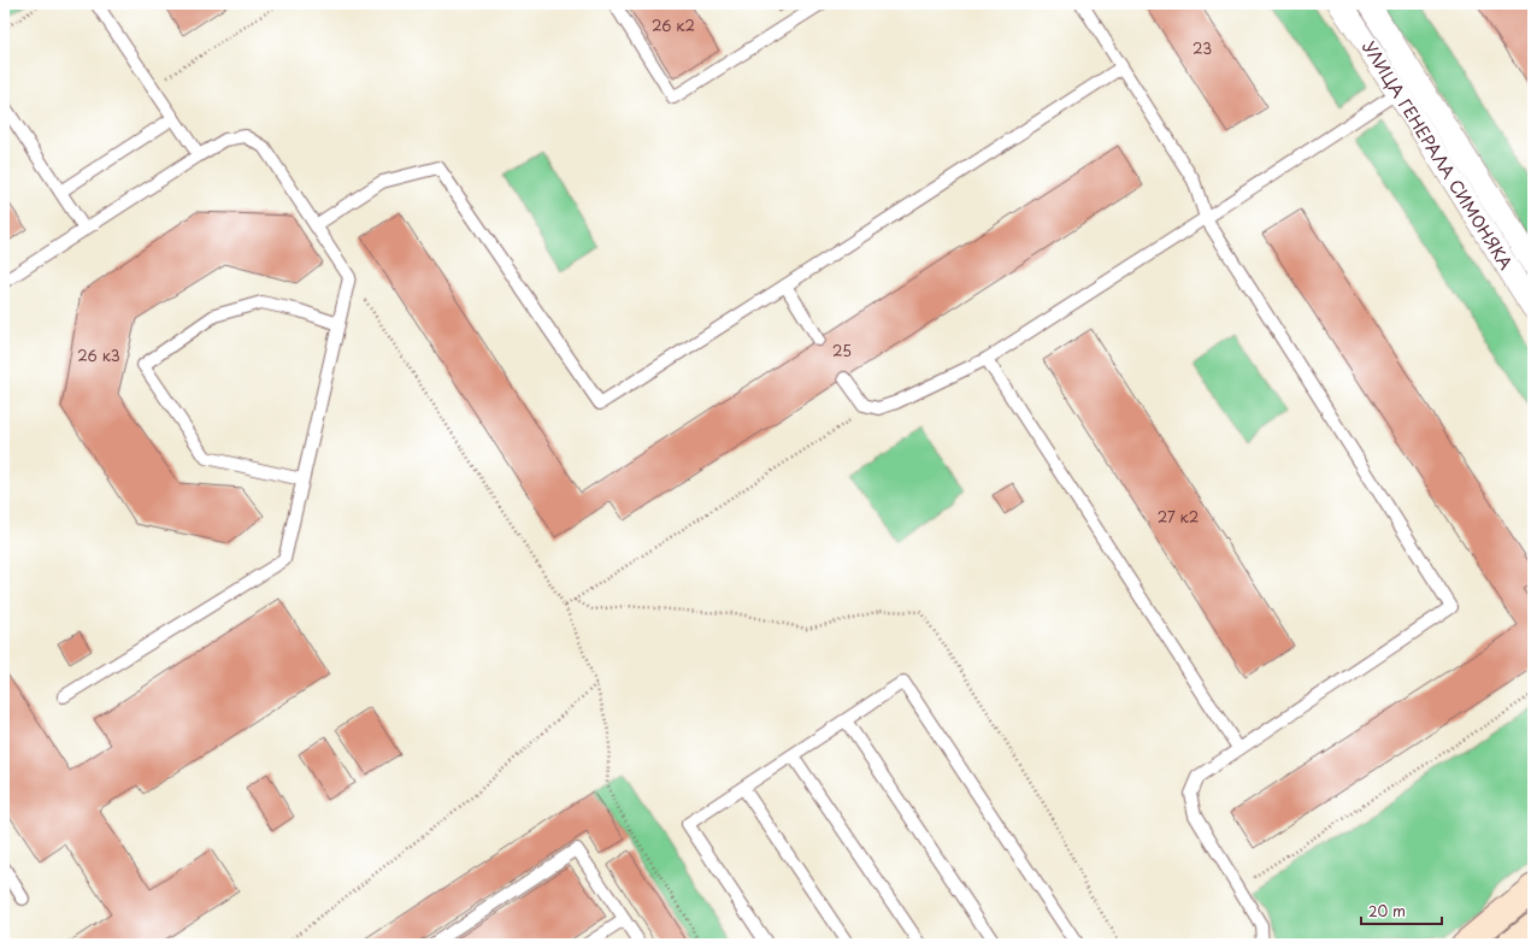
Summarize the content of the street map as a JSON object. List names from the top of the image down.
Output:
{
  "streets": {
    "street": ["УЛИЦА ГЕНЕРАЛА СИМОНЯКА"]
  },
  "house_numbers": [
    "26 к2",
    "23",
    "25",
    "26 к3",
    "27 к2"
  ],
  "scale_bar": "20 m"
}
